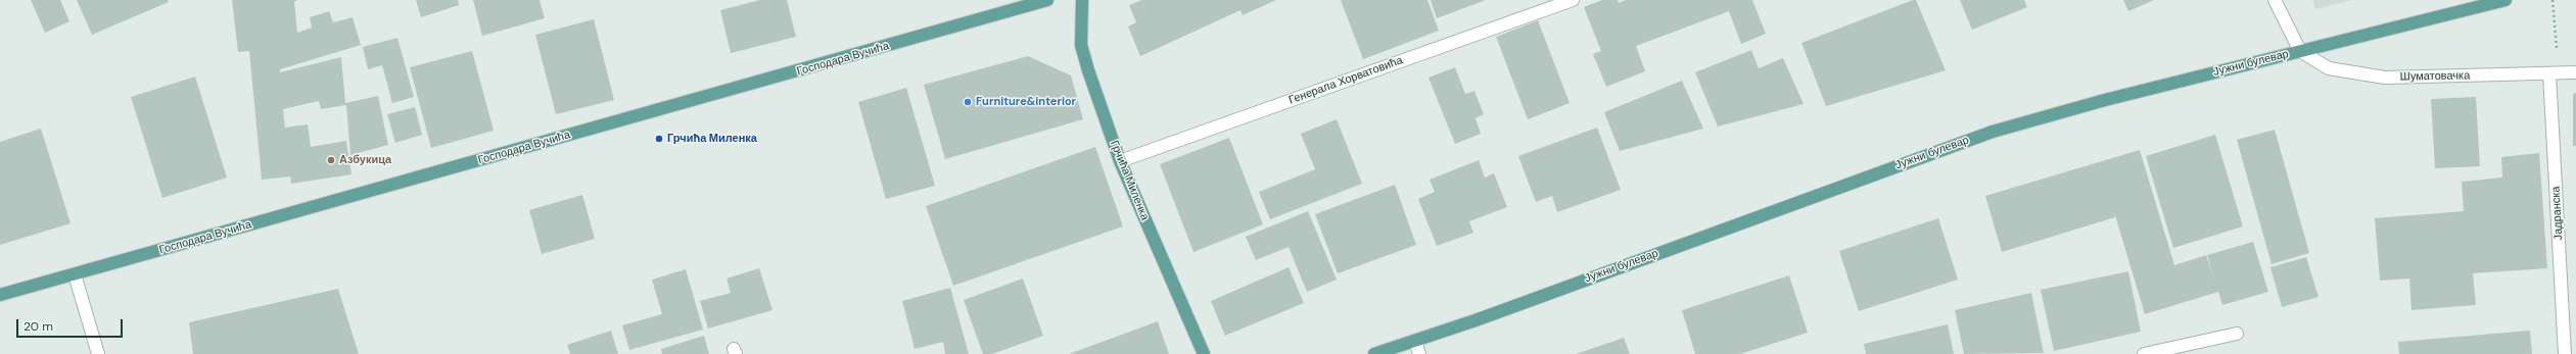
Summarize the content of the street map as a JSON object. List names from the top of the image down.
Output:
{
  "streets": {
    "main road": ["Господара Вучића", "Јужни булевар", "Грчића Миленка"],
    "street": ["Шуматовачка", "Генерала Хорватовића", "Јадранска"]
  },
  "crossings": [
    ["Јужни булевар", "Шуматовачка"],
    ["Шуматовачка", "Јадранска"],
    ["Генерала Хорватовића", "Грчића Миленка"]
  ],
  "places": ["Furniture&interior", "Грчића Миленка", "Азбукица"],
  "scale_bar": "20 m"
}
